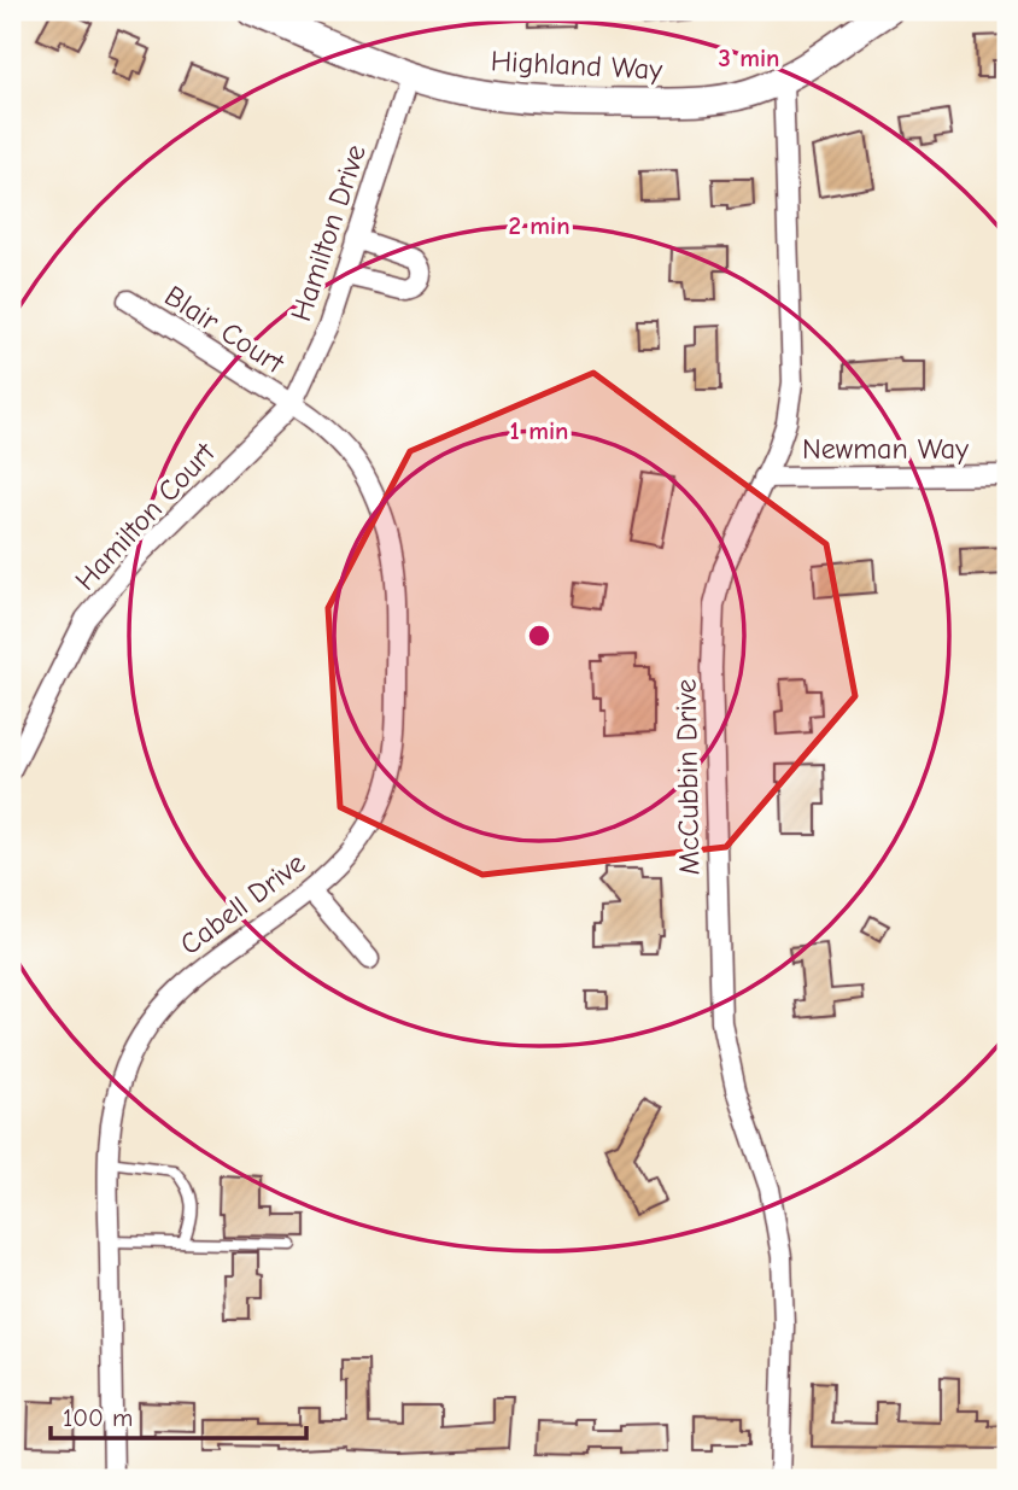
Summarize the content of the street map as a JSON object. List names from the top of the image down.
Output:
{
  "streets": {
    "street": [
      "Highland Way",
      "Hamilton Drive",
      "Blair Court",
      "Newman Way",
      "Hamilton Court",
      "McCubbin Drive",
      "Cabell Drive"
    ]
  },
  "crossings": [
    ["Highland Way", "Hamilton Drive"],
    ["Highland Way", "McCubbin Drive"],
    ["Hamilton Drive", "Blair Court"],
    ["Hamilton Drive", "Hamilton Court"],
    ["Hamilton Drive", "Cabell Drive"],
    ["Blair Court", "Hamilton Court"],
    ["Blair Court", "Cabell Drive"],
    ["Newman Way", "McCubbin Drive"],
    ["Hamilton Court", "Cabell Drive"]
  ],
  "scale_bar": "100 m",
  "rings": ["3 min", "2 min", "1 min"]
}
